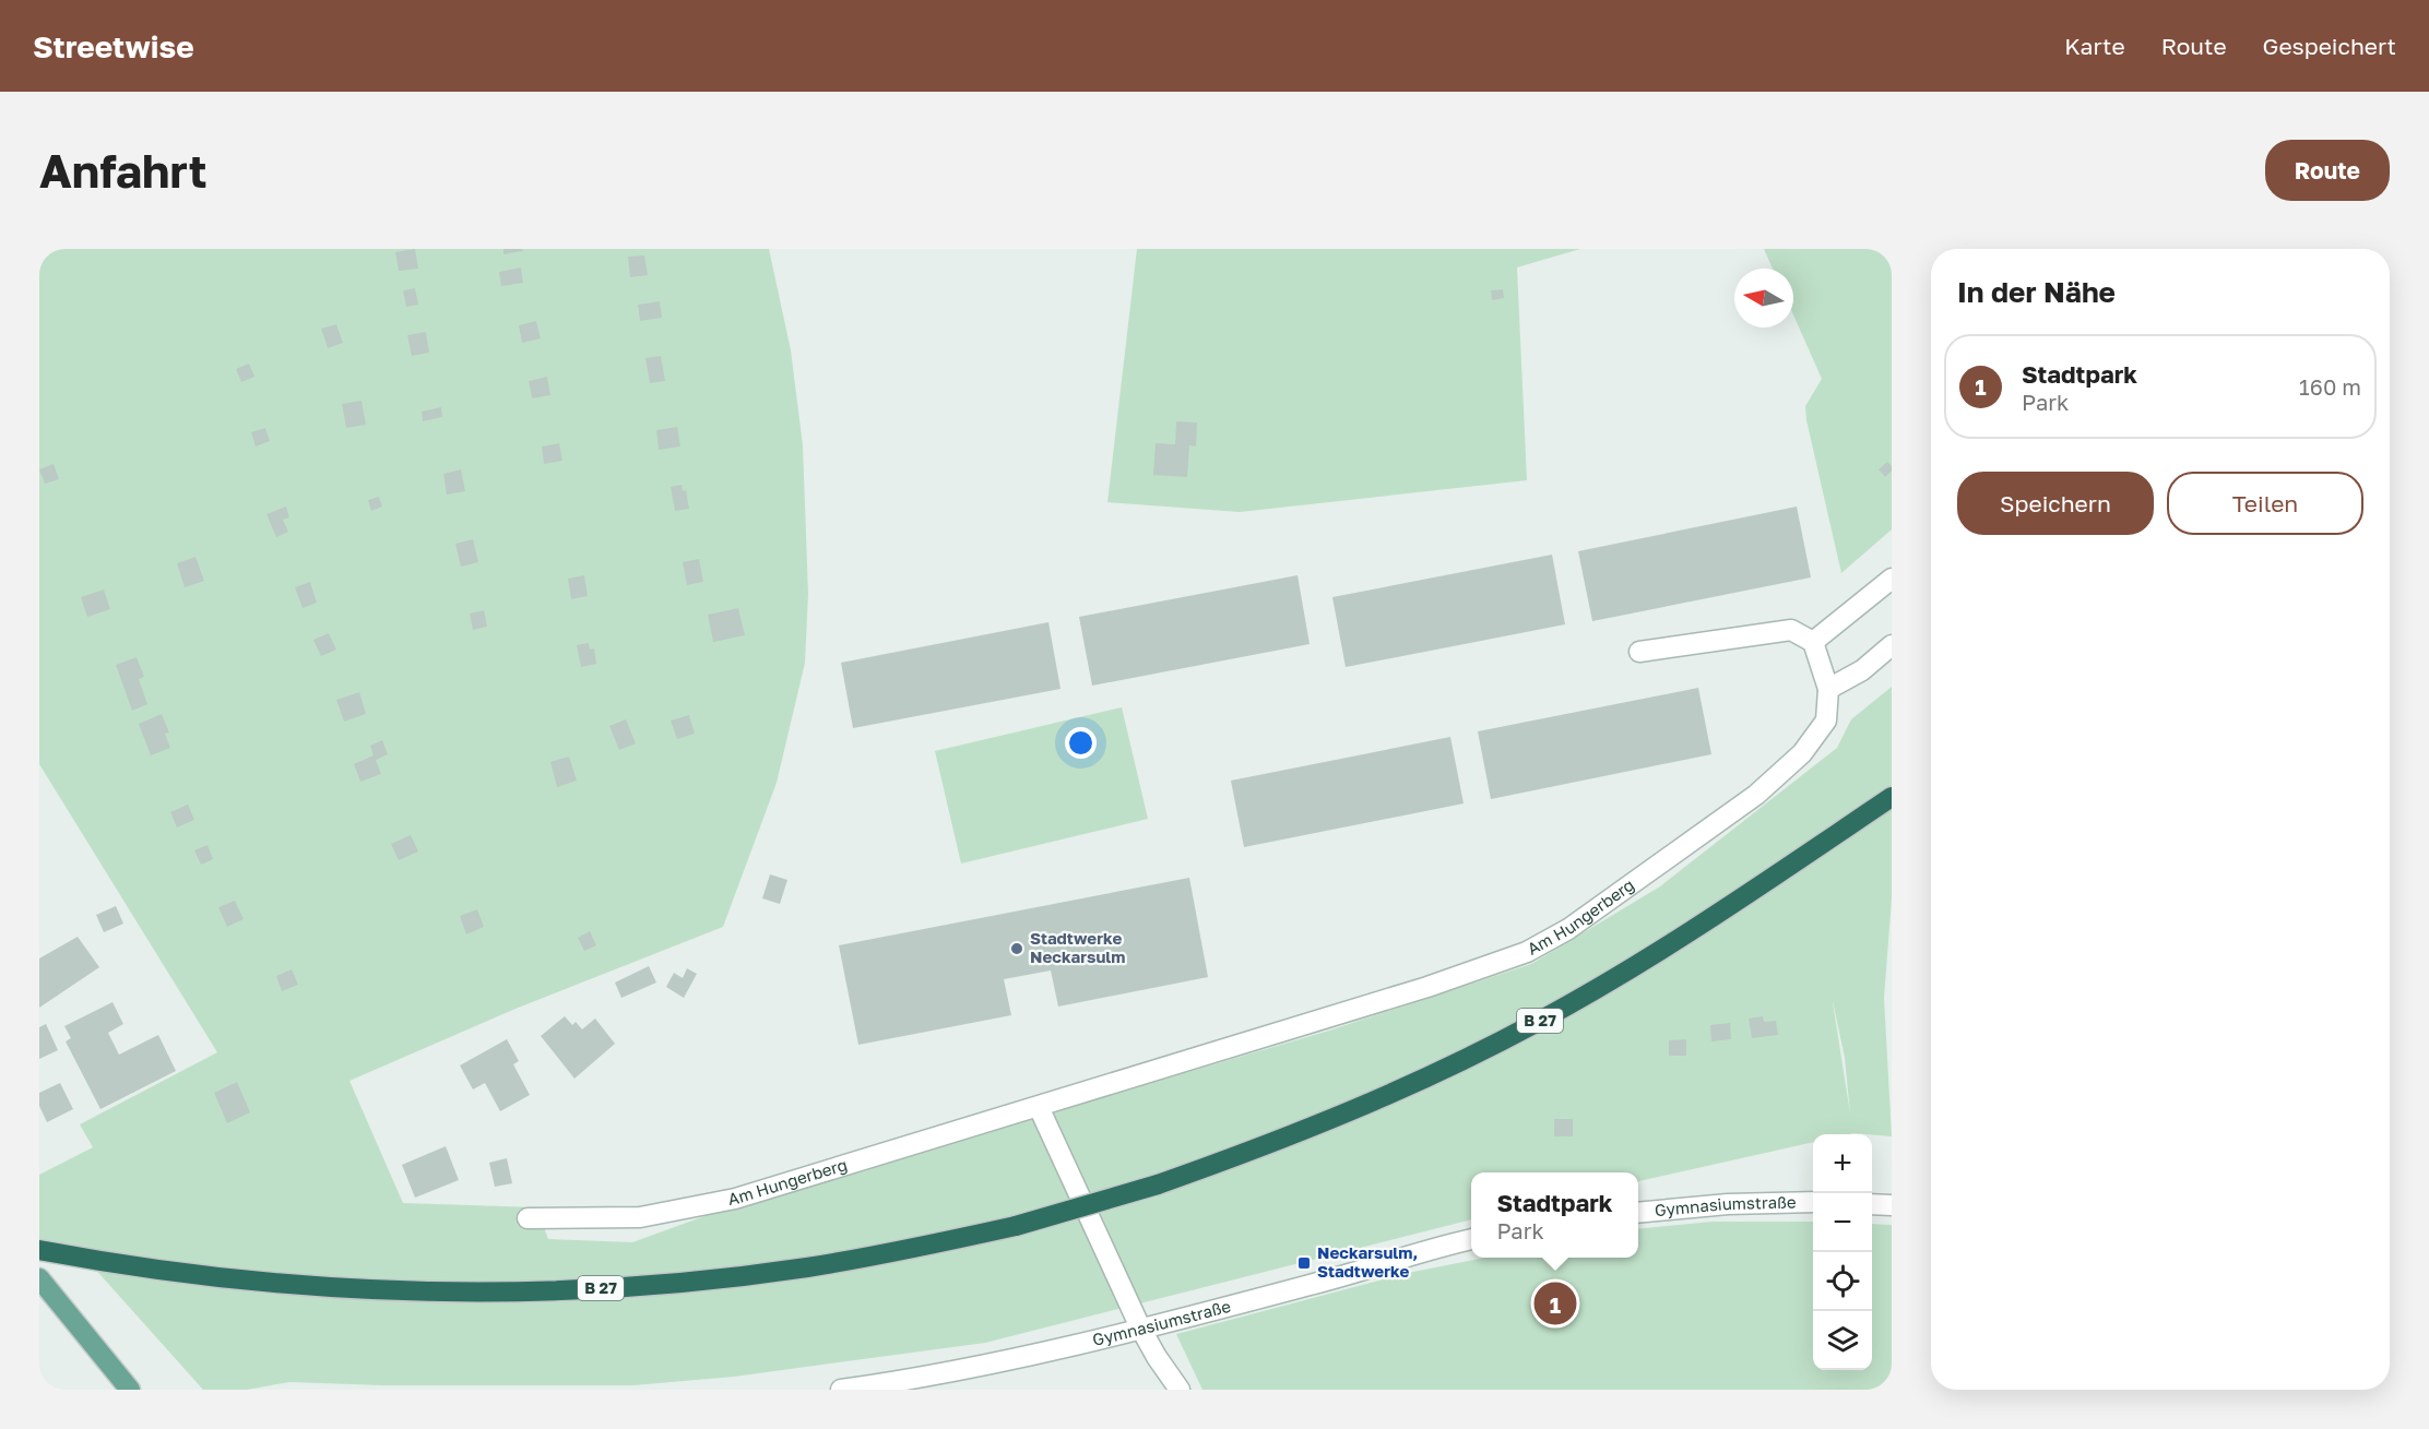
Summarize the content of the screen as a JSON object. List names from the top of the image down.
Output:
{
  "streets": {
    "highway": ["B 27"],
    "street": ["Am Hungerberg", "Gymnasiumstraße"]
  },
  "places": {
    "other": ["Stadtwerke Neckarsulm"],
    "transit": ["Neckarsulm, Stadtwerke"]
  },
  "north": "left",
  "page": {
    "header": "Streetwise",
    "nav": ["Karte", "Route", "Gespeichert"],
    "buttons": [
      "Route",
      ["Speichern", "Teilen"]
    ],
    "title": "Anfahrt",
    "heading": "In der Nähe",
    "list": [
      {
        "mark": "1",
        "name": "Stadtpark",
        "note": "Park",
        "value": "160 m"
      }
    ],
    "map_buttons": ["+", "−"],
    "popup": ["Stadtpark", "Park"],
    "pins": "1"
  }
}
